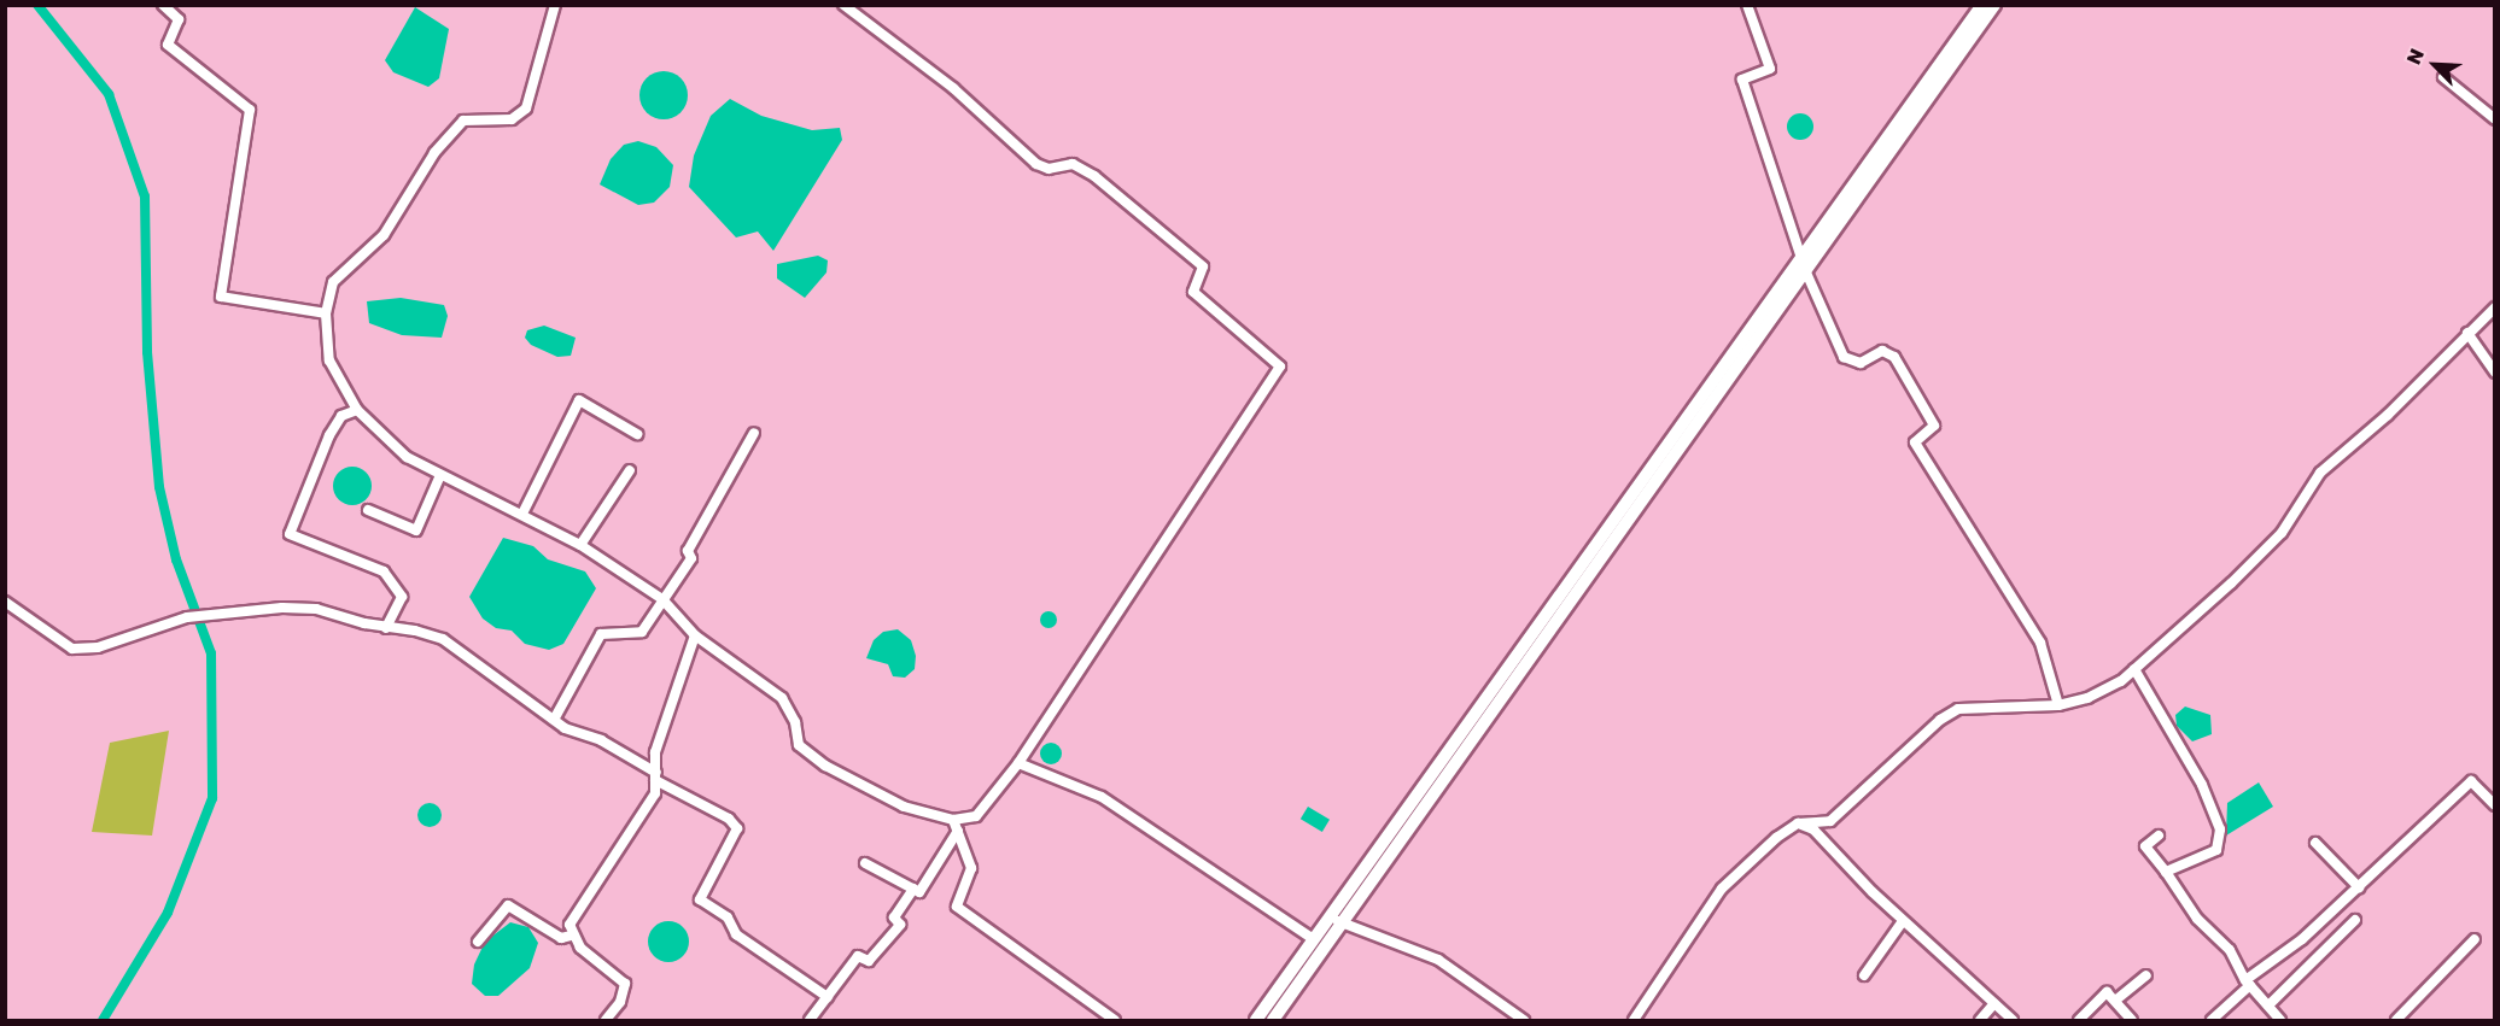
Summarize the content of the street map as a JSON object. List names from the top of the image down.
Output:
{
  "north": "top left"
}
